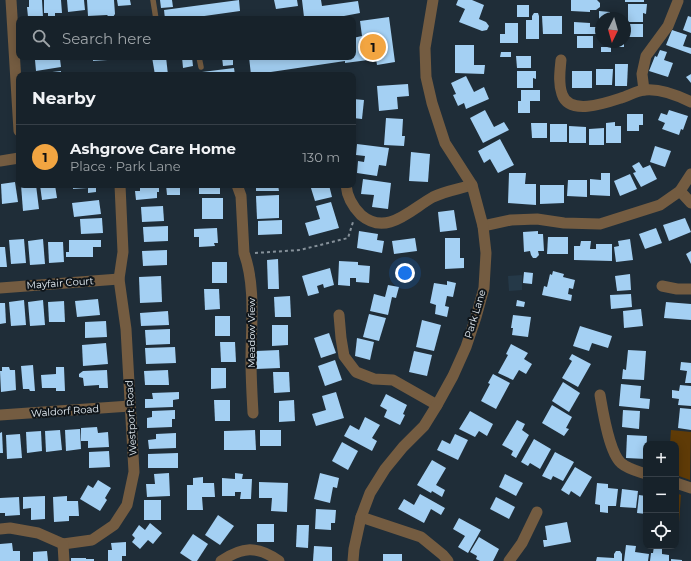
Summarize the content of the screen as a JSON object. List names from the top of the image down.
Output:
{
  "streets": {
    "street": [
      "Mayfair Court",
      "Park Lane",
      "Meadow View",
      "Waldorf Road",
      "Westport Road"
    ]
  },
  "crossings": [
    ["Mayfair Court", "Westport Road"],
    ["Waldorf Road", "Westport Road"]
  ],
  "north": "bottom",
  "page": {
    "search": "Search here",
    "pins": "1",
    "heading": "Nearby",
    "list": [
      {
        "mark": "1",
        "name": "Ashgrove Care Home",
        "note": "Place · Park Lane",
        "value": "130 m"
      }
    ],
    "map_buttons": ["+", "−"]
  }
}
